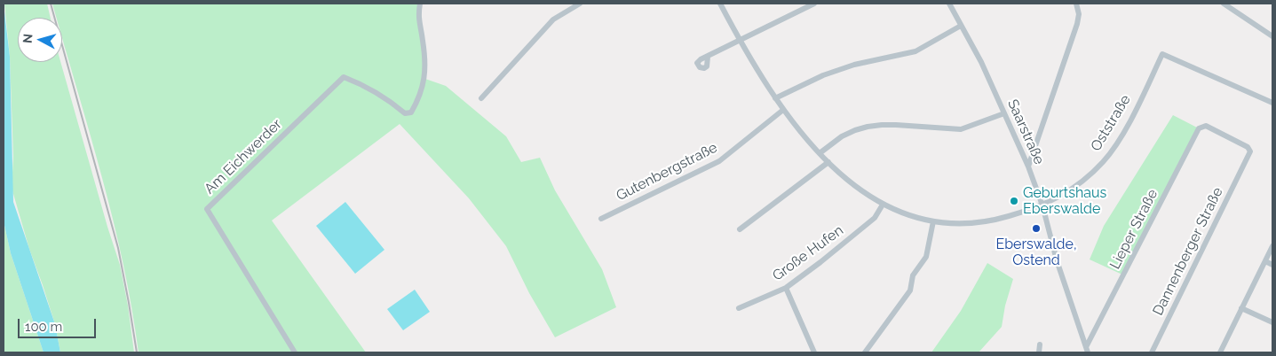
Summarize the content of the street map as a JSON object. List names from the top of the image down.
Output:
{
  "streets": {
    "street": [
      "Oststraße",
      "Saarstraße",
      "Am Eichwerder",
      "Gutenbergstraße",
      "Lieper Straße",
      "Dannenberger Straße",
      "Große Hufen"
    ]
  },
  "crossings": [
    ["Oststraße", "Saarstraße"],
    ["Oststraße", "Gutenbergstraße"],
    ["Oststraße", "Große Hufen"],
    ["Saarstraße", "Lieper Straße"],
    ["Lieper Straße", "Dannenberger Straße"]
  ],
  "places": ["Geburtshaus Eberswalde", "Eberswalde, Ostend"],
  "scale_bar": "100 m",
  "north": "left"
}
